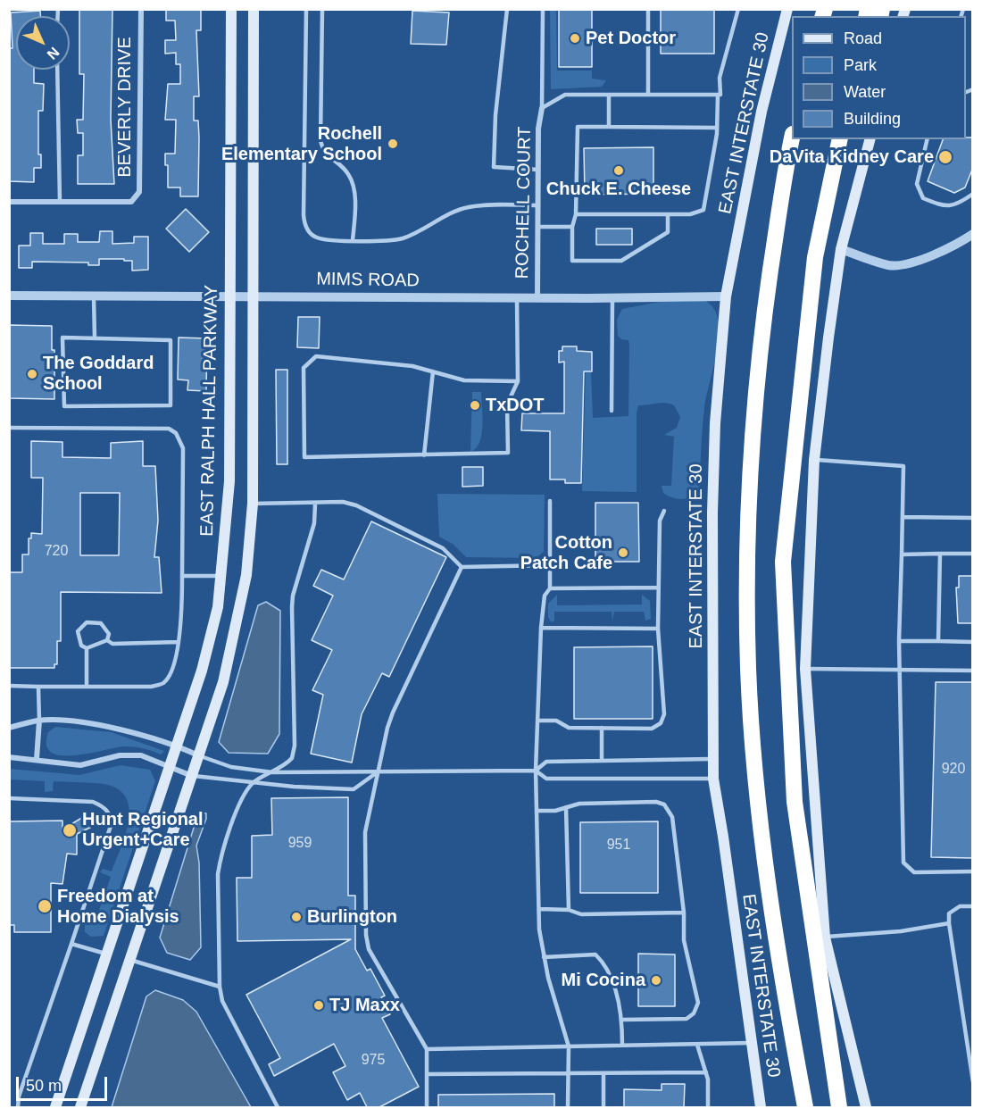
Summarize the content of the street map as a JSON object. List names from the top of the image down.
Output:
{
  "streets": {
    "main road": ["EAST INTERSTATE 30", "EAST RALPH HALL PARKWAY"],
    "street": ["BEVERLY DRIVE", "ROCHELL COURT", "MIMS ROAD"]
  },
  "crossings": [
    ["EAST INTERSTATE 30", "MIMS ROAD"],
    ["ROCHELL COURT", "MIMS ROAD"],
    ["MIMS ROAD", "EAST RALPH HALL PARKWAY"]
  ],
  "places": [
    "Pet Doctor",
    "Rochell Elementary School",
    "DaVita Kidney Care",
    "Chuck E. Cheese",
    "The Goddard School",
    "TxDOT",
    "Cotton Patch Cafe",
    "Hunt Regional Urgent+Care",
    "Freedom at Home Dialysis",
    "Burlington",
    "Mi Cocina",
    "TJ Maxx"
  ],
  "house_numbers": [
    "720",
    "920",
    "959",
    "951",
    "975"
  ],
  "legend": [
    "Road",
    "Park",
    "Water",
    "Building"
  ],
  "scale_bar": "50 m",
  "north": "bottom right"
}
